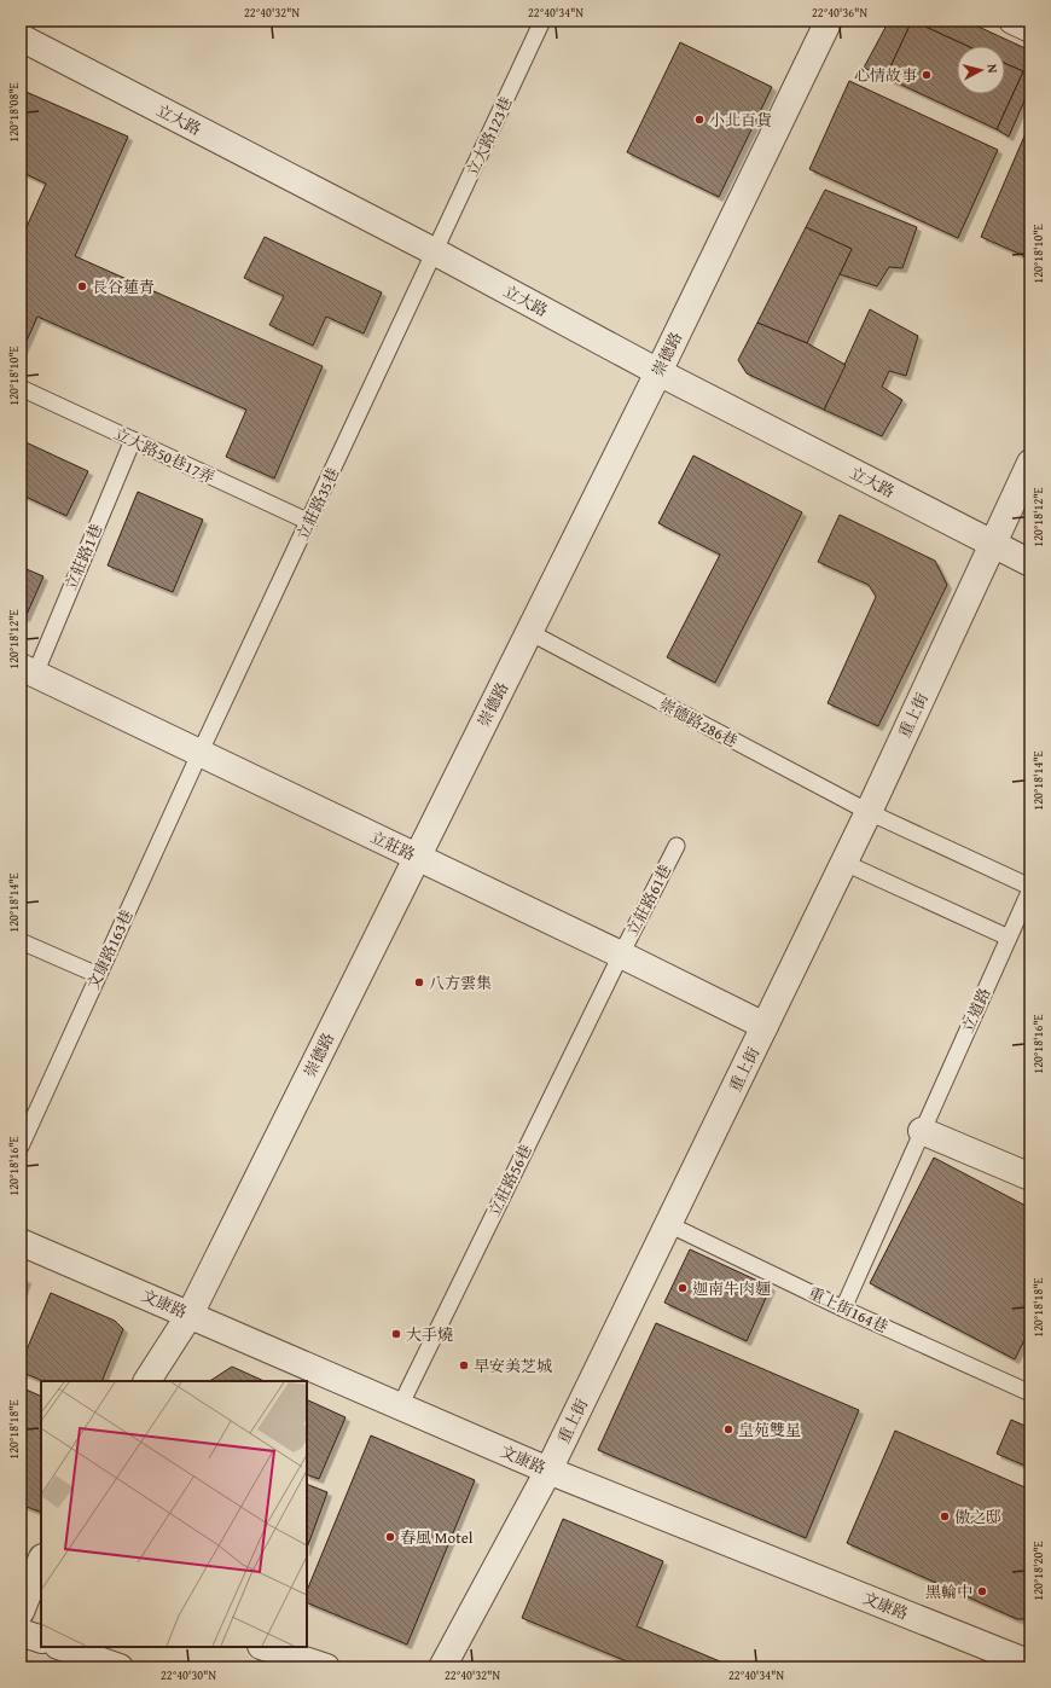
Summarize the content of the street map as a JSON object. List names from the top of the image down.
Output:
{
  "streets": {
    "street": [
      "立大路",
      "崇德路",
      "重上街",
      "立莊路",
      "文康路"
    ],
    "lane": [
      "立大路123巷",
      "立大路50巷17弄",
      "立莊路35巷",
      "立莊路1巷",
      "崇德路286巷",
      "立莊路61巷",
      "文康路163巷",
      "立道路",
      "立莊路56巷",
      "重上街164巷"
    ]
  },
  "crossings": [
    ["立大路", "立大路123巷"],
    ["立大路", "崇德路"],
    ["立大路", "立莊路35巷"],
    ["立大路", "重上街"],
    ["立大路123巷", "立莊路35巷"],
    ["崇德路", "崇德路286巷"],
    ["崇德路", "立莊路"],
    ["崇德路", "文康路"],
    ["立大路50巷17弄", "立莊路35巷"],
    ["立大路50巷17弄", "立莊路1巷"],
    ["立莊路35巷", "立莊路"],
    ["立莊路35巷", "文康路163巷"],
    ["立莊路1巷", "立莊路"],
    ["重上街", "崇德路286巷"],
    ["重上街", "立莊路"],
    ["重上街", "文康路"],
    ["重上街", "重上街164巷"],
    ["崇德路286巷", "立道路"],
    ["立莊路", "立莊路61巷"],
    ["立莊路", "文康路163巷"],
    ["立莊路", "立莊路56巷"],
    ["立莊路61巷", "立莊路56巷"],
    ["立道路", "重上街164巷"],
    ["立莊路56巷", "文康路"]
  ],
  "places": [
    "心情故事",
    "小北百貨",
    "長谷蓮青",
    "八方雲集",
    "迦南牛肉麵",
    "大手燒",
    "早安美芝城",
    "皇苑雙星",
    "傲之邸",
    "春風 Motel",
    "黑輪中"
  ],
  "north": "right",
  "coordinates": [
    "22°40'32\"N",
    "22°40'34\"N",
    "22°40'36\"N",
    "120°18'08\"E",
    "120°18'10\"E",
    "120°18'12\"E",
    "120°18'14\"E",
    "120°18'16\"E",
    "120°18'18\"E",
    "120°18'20\"E",
    "22°40'30\"N"
  ]
}
